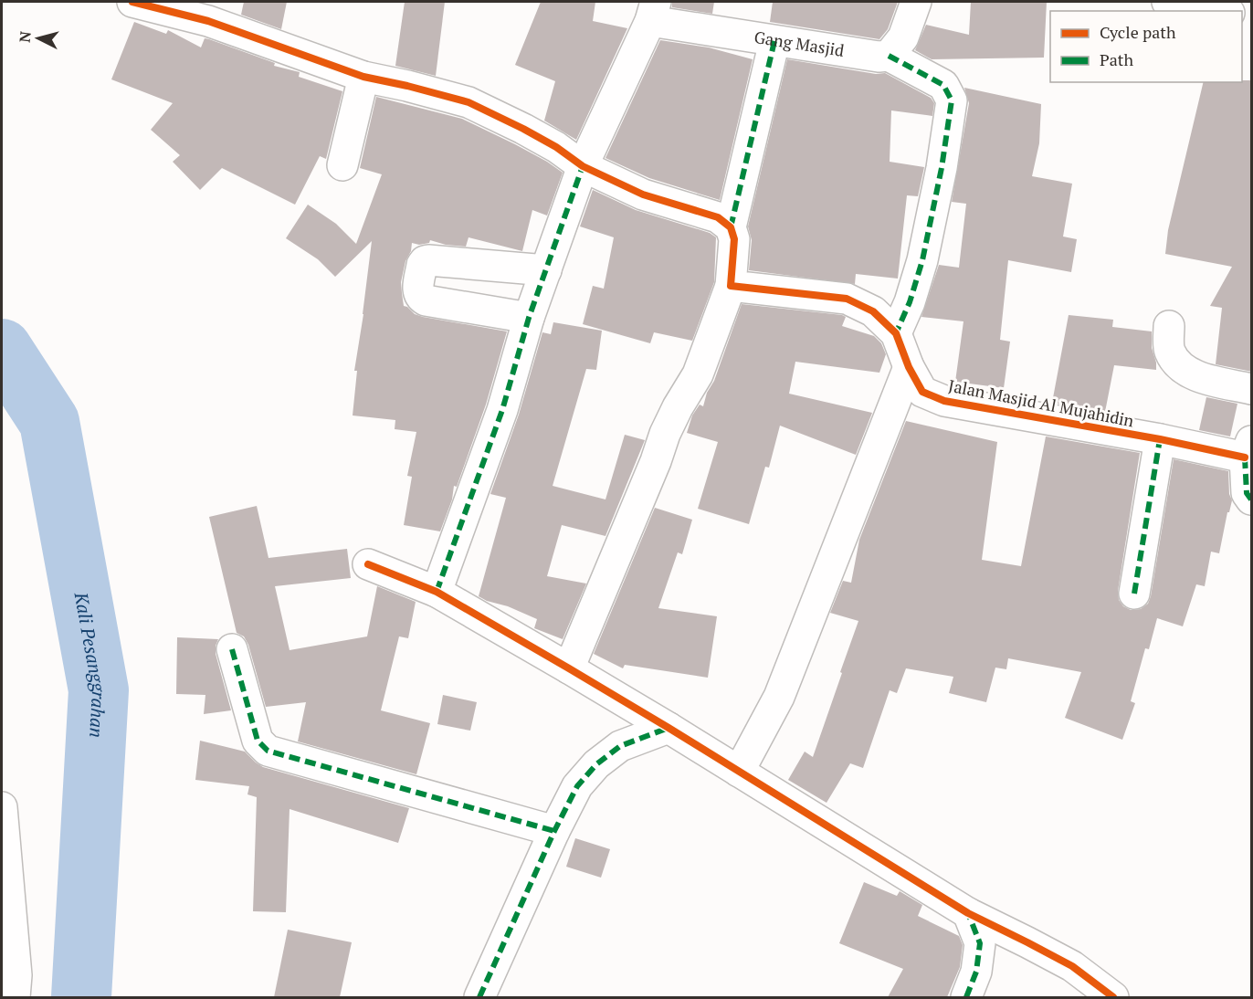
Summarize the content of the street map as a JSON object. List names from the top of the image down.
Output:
{
  "streets": {
    "street": ["Gang Masjid", "Jalan Masjid Al Mujahidin"]
  },
  "water": ["Kali Pesanggrahan"],
  "legend": ["Cycle path", "Path"],
  "north": "left"
}
